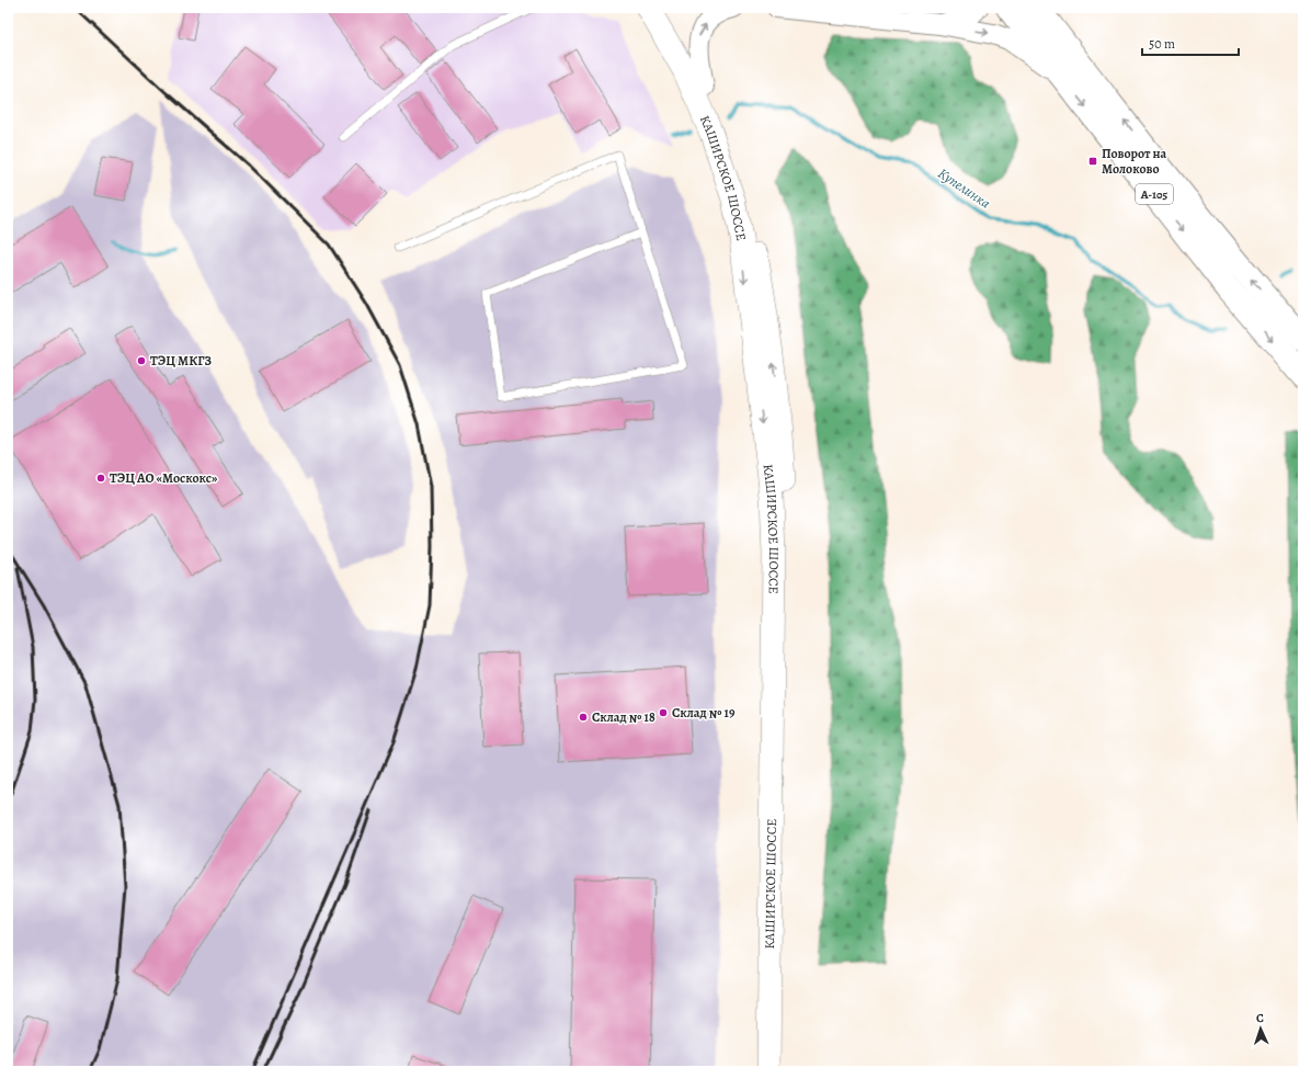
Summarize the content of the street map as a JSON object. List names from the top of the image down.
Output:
{
  "streets": {
    "highway": ["А-105"],
    "main road": ["КАШИРСКОЕ ШОССЕ"]
  },
  "water": ["Купелинка"],
  "places": {
    "transit": ["Поворот на Молоково"],
    "other": [
      "ТЭЦ МКГЗ",
      "ТЭЦ АО «Москокс»",
      "Склад № 19",
      "Склад № 18"
    ]
  },
  "scale_bar": "50 m",
  "north": "top"
}
